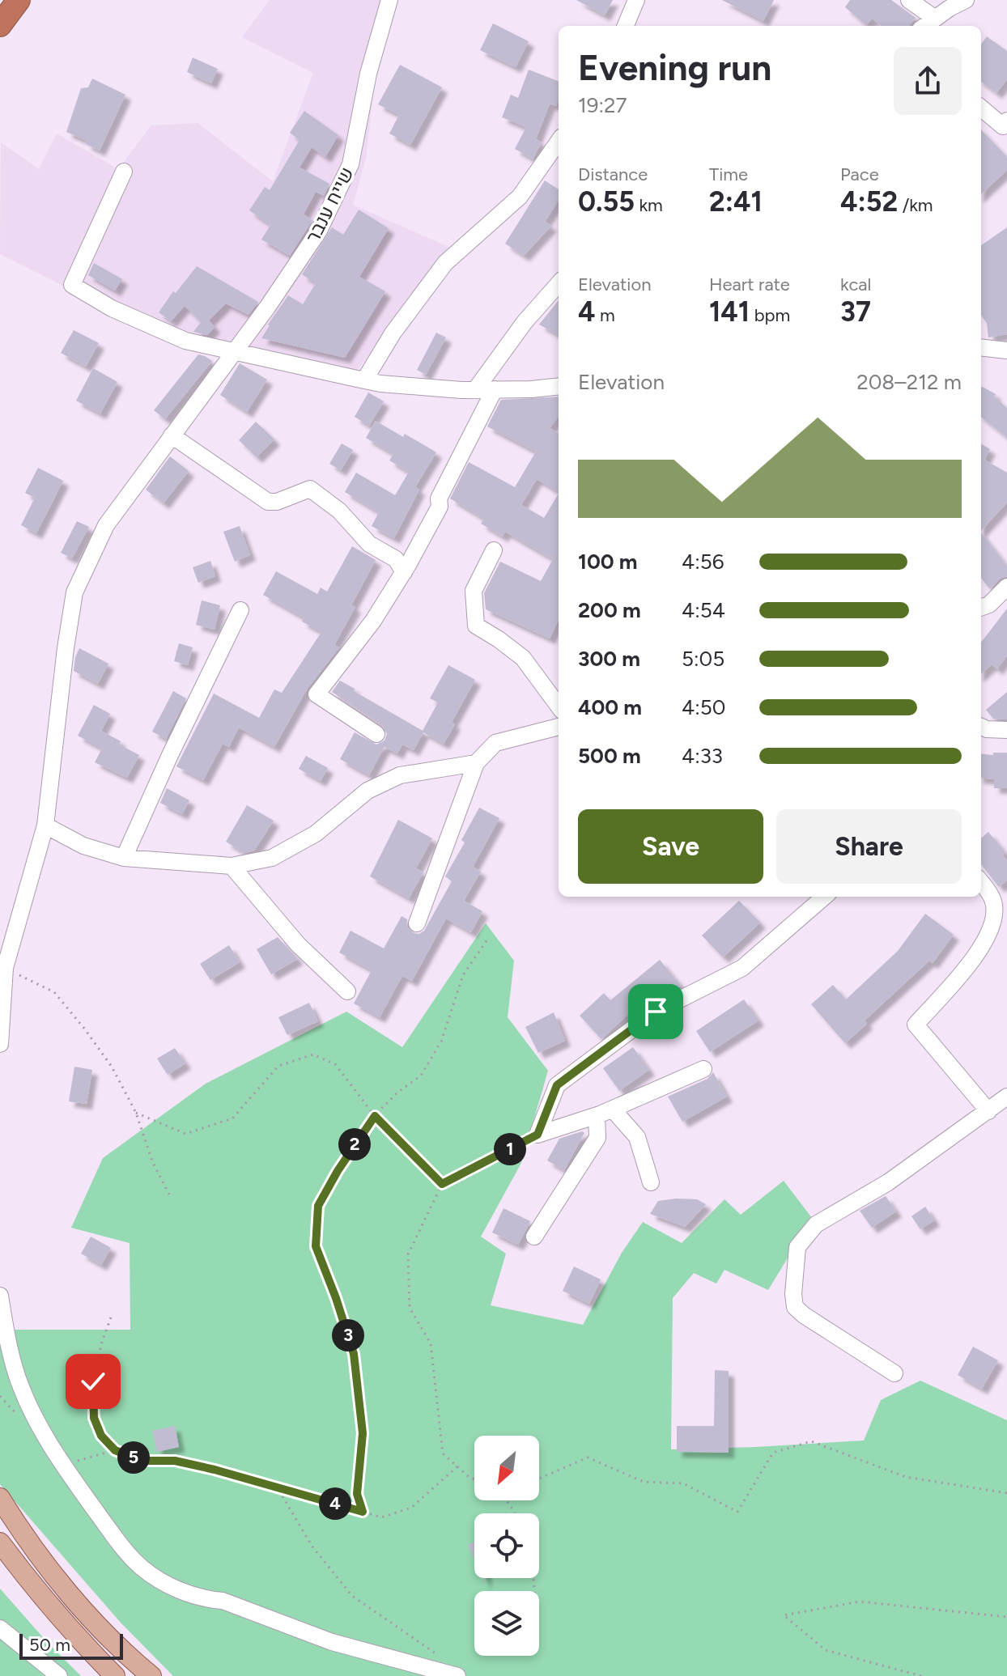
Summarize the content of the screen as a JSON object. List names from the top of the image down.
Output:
{
  "streets": {
    "street": ["שייח ענבר"]
  },
  "scale_bar": "50 m",
  "north": "bottom left",
  "page": {
    "heading": ["Evening run", "19:27"],
    "stats": [
      ["Distance", "0.55 km"],
      ["Time", "2:41"],
      ["Pace", "4:52 /km"],
      ["Elevation", "4 m"],
      ["Heart rate", "141 bpm"],
      ["kcal", "37"]
    ],
    "chart": ["Elevation", "208–212 m"],
    "list": [
      {
        "name": "100 m",
        "note": "4:56"
      },
      {
        "name": "200 m",
        "note": "4:54"
      },
      {
        "name": "300 m",
        "note": "5:05"
      },
      {
        "name": "400 m",
        "note": "4:50"
      },
      {
        "name": "500 m",
        "note": "4:33"
      }
    ],
    "buttons": ["Save", "Share"],
    "pins": [
      "2",
      "1",
      "3",
      "5",
      "4"
    ],
    "scale": "50 m"
  }
}
